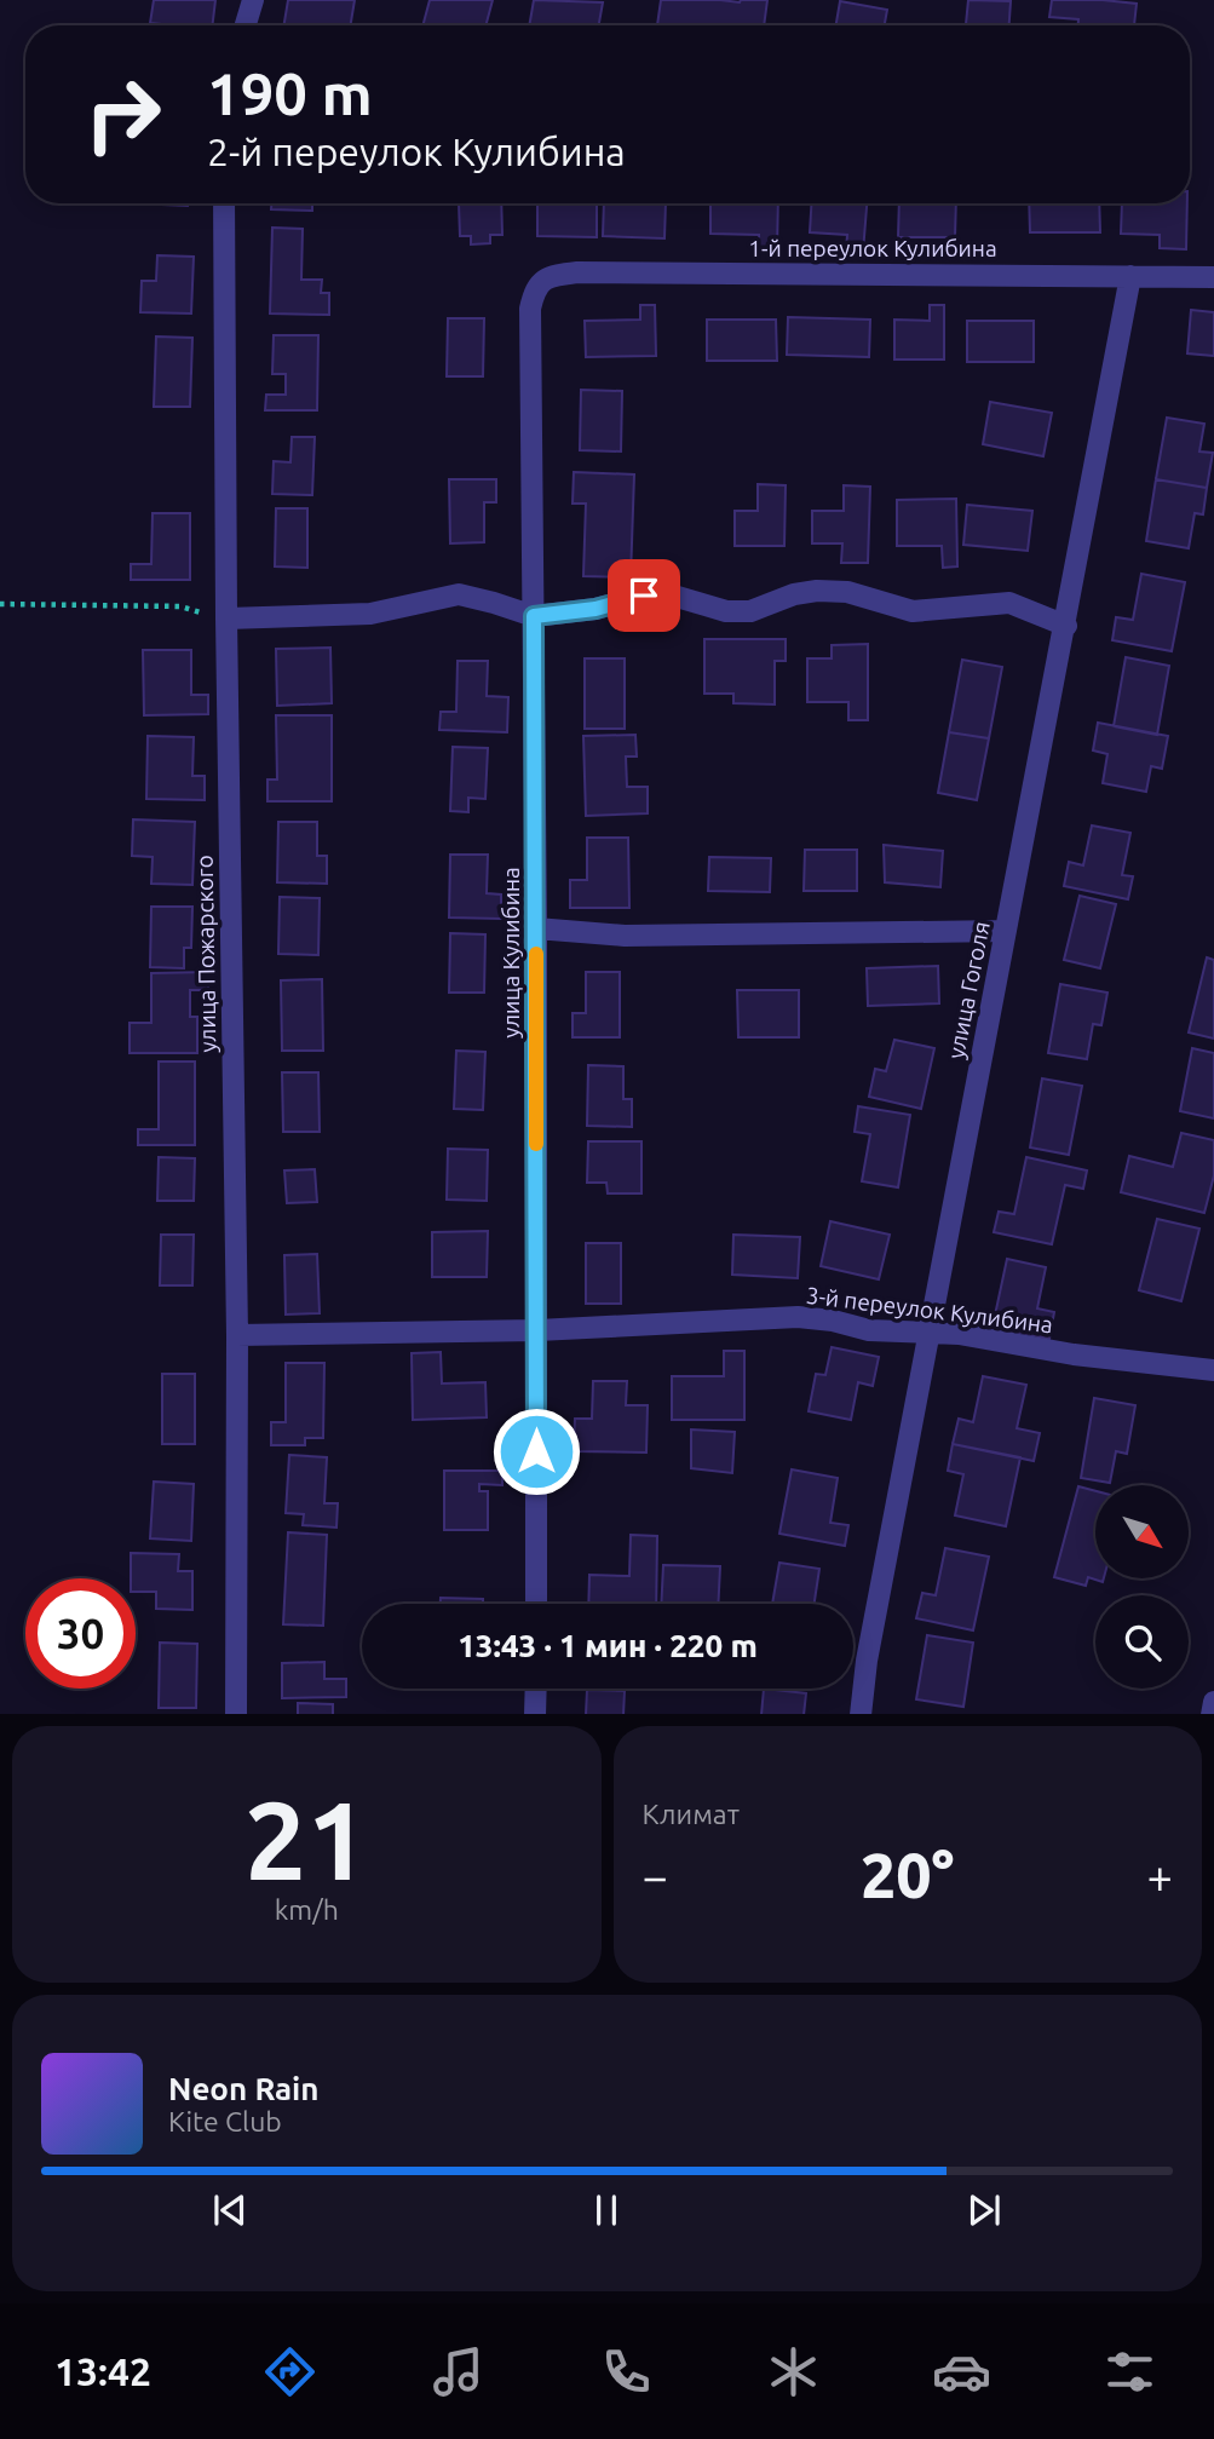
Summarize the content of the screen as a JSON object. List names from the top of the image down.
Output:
{
  "streets": {
    "street": [
      "1-й переулок Кулибина",
      "улица Кулибина",
      "улица Пожарского",
      "улица Гоголя",
      "3-й переулок Кулибина"
    ]
  },
  "crossings": [
    ["1-й переулок Кулибина", "улица Кулибина"],
    ["1-й переулок Кулибина", "улица Гоголя"],
    ["улица Кулибина", "3-й переулок Кулибина"],
    ["улица Пожарского", "3-й переулок Кулибина"],
    ["улица Гоголя", "3-й переулок Кулибина"]
  ],
  "north": "bottom right",
  "page": {
    "turn": ["190 m", "2-й переулок Кулибина"],
    "limit": "30",
    "trip": "13:43 · 1 мин · 220 m",
    "tile": [
      ["21", "km/h"],
      "Климат"
    ],
    "heat": ["−", "20°", "+"],
    "song": ["Neon Rain", "Kite Club"],
    "tabs": "13:42"
  }
}
